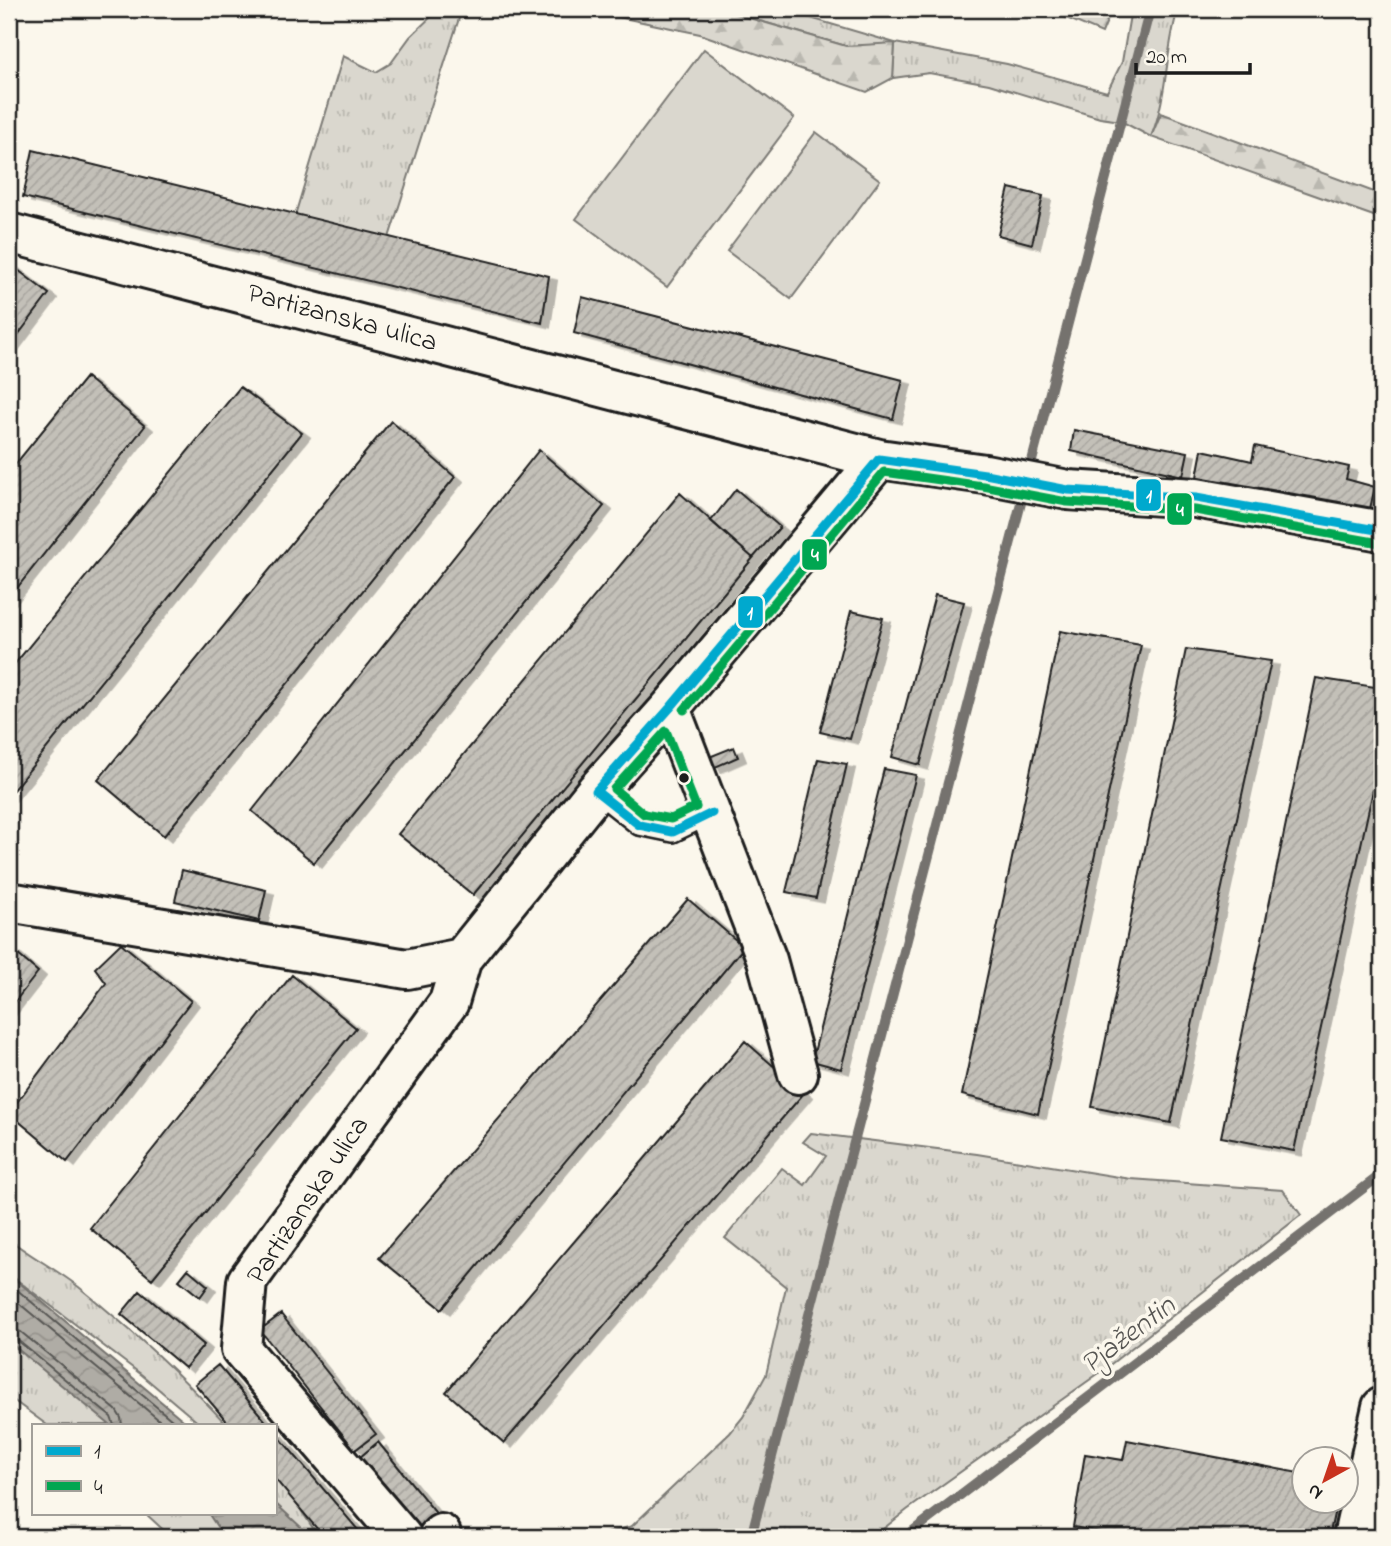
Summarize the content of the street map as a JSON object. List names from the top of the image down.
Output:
{
  "streets": {
    "street": ["Partizanska ulica"]
  },
  "water": ["Pjažentin"],
  "lines": ["transit line 1", "transit line 4"],
  "legend": ["1", "4"],
  "scale_bar": "20 m",
  "north": "bottom left"
}
